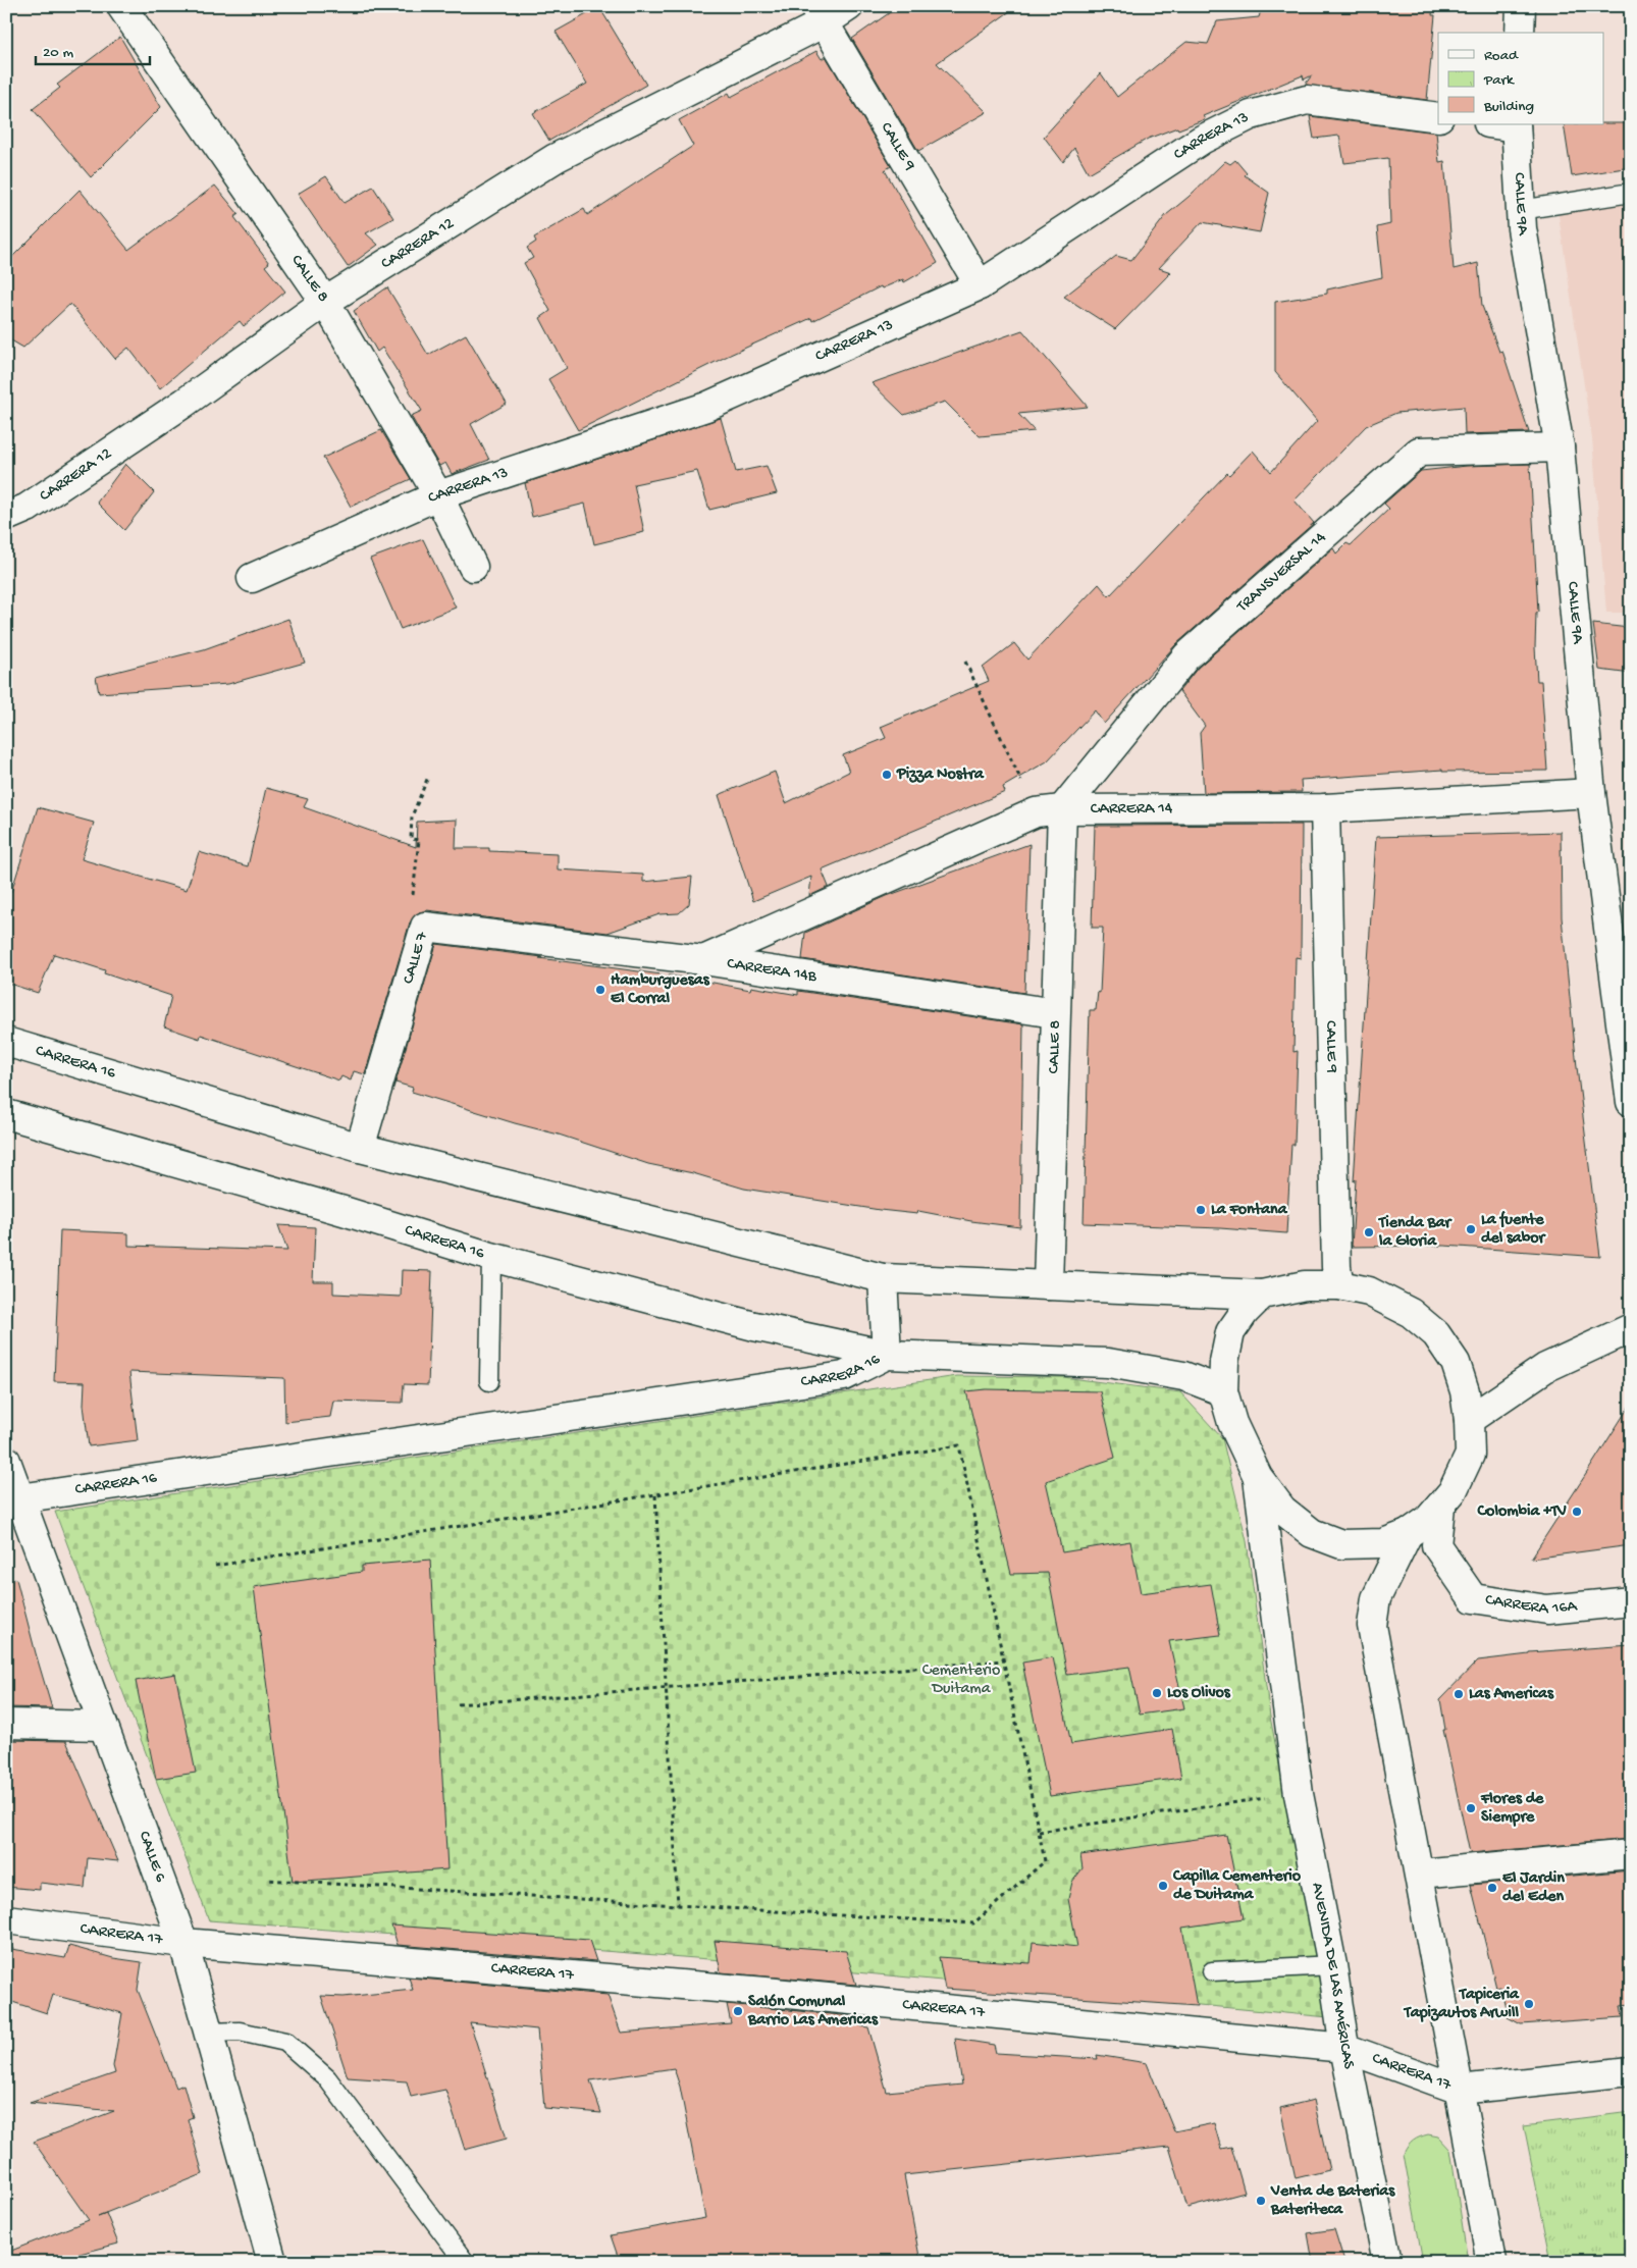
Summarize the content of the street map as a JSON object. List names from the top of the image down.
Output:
{
  "streets": {
    "street": [
      "CARRERA 13",
      "CALLE 9",
      "CALLE 9A",
      "CARRERA 12",
      "CALLE 8",
      "TRANSVERSAL 14",
      "CARRERA 14",
      "CALLE 7",
      "CARRERA 14B",
      "CARRERA 16",
      "CARRERA 16A",
      "CALLE 6",
      "CARRERA 17",
      "AVENIDA DE LAS AMÉRICAS"
    ]
  },
  "crossings": [
    ["CARRERA 13", "CALLE 9"],
    ["CARRERA 13", "CALLE 8"],
    ["CALLE 9", "CARRERA 12"],
    ["CALLE 9", "CARRERA 14"],
    ["CALLE 9", "CARRERA 16"],
    ["CALLE 9A", "TRANSVERSAL 14"],
    ["CALLE 9A", "CARRERA 14"],
    ["CARRERA 12", "CALLE 8"],
    ["CALLE 8", "TRANSVERSAL 14"],
    ["CALLE 8", "CARRERA 14"],
    ["CALLE 8", "CARRERA 14B"],
    ["CALLE 8", "CARRERA 16"],
    ["TRANSVERSAL 14", "CARRERA 14"],
    ["CARRERA 14", "CARRERA 14B"],
    ["CALLE 7", "CARRERA 14B"],
    ["CALLE 7", "CARRERA 16"],
    ["CARRERA 16", "CARRERA 16A"],
    ["CARRERA 16", "CALLE 6"],
    ["CARRERA 16", "AVENIDA DE LAS AMÉRICAS"],
    ["CALLE 6", "CARRERA 17"],
    ["CARRERA 17", "AVENIDA DE LAS AMÉRICAS"]
  ],
  "parks": ["Cementerio Duitama"],
  "places": [
    "Pizza Nostra",
    "Hamburguesas El Corral",
    "La Fontana",
    "La fuente del sabor",
    "Tienda Bar la Gloria",
    "Colombia +TV",
    "Los Olivos",
    "Las Americas",
    "Flores de Siempre",
    "Capilla Cementerio de Duitama",
    "El Jardin del Eden",
    "Tapiceria Tapizautos Arwill",
    "Salón Comunal Barrio Las Americas",
    "Venta de Baterias Bateriteca"
  ],
  "legend": ["Road", "Park", "Building"],
  "scale_bar": "20 m"
}
